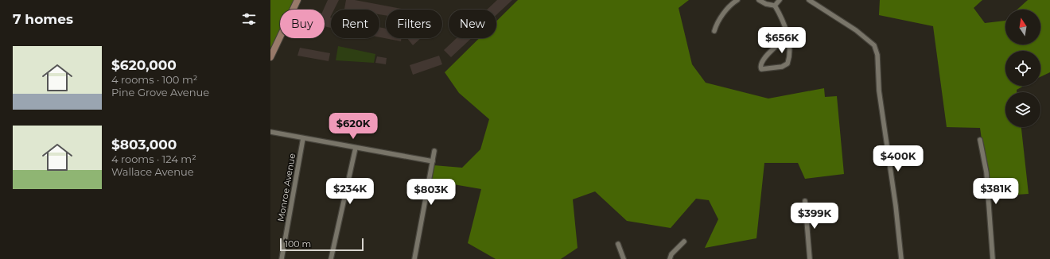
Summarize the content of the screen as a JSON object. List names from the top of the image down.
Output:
{
  "streets": {
    "street": ["Monroe Avenue"]
  },
  "scale_bar": "100 m",
  "north": "top",
  "page": {
    "heading": "7 homes",
    "chip": [
      "Buy",
      "Rent",
      "Filters",
      "New"
    ],
    "price": [
      "$656K",
      "$620K",
      "$400K",
      "$234K",
      "$381K",
      "$803K",
      "$399K"
    ],
    "list": [
      {
        "name": "$620,000",
        "note": "4 rooms · 100 m² · Pine Grove Avenue"
      },
      {
        "name": "$803,000",
        "note": "4 rooms · 124 m² · Wallace Avenue"
      }
    ],
    "scale": "100 m"
  }
}
